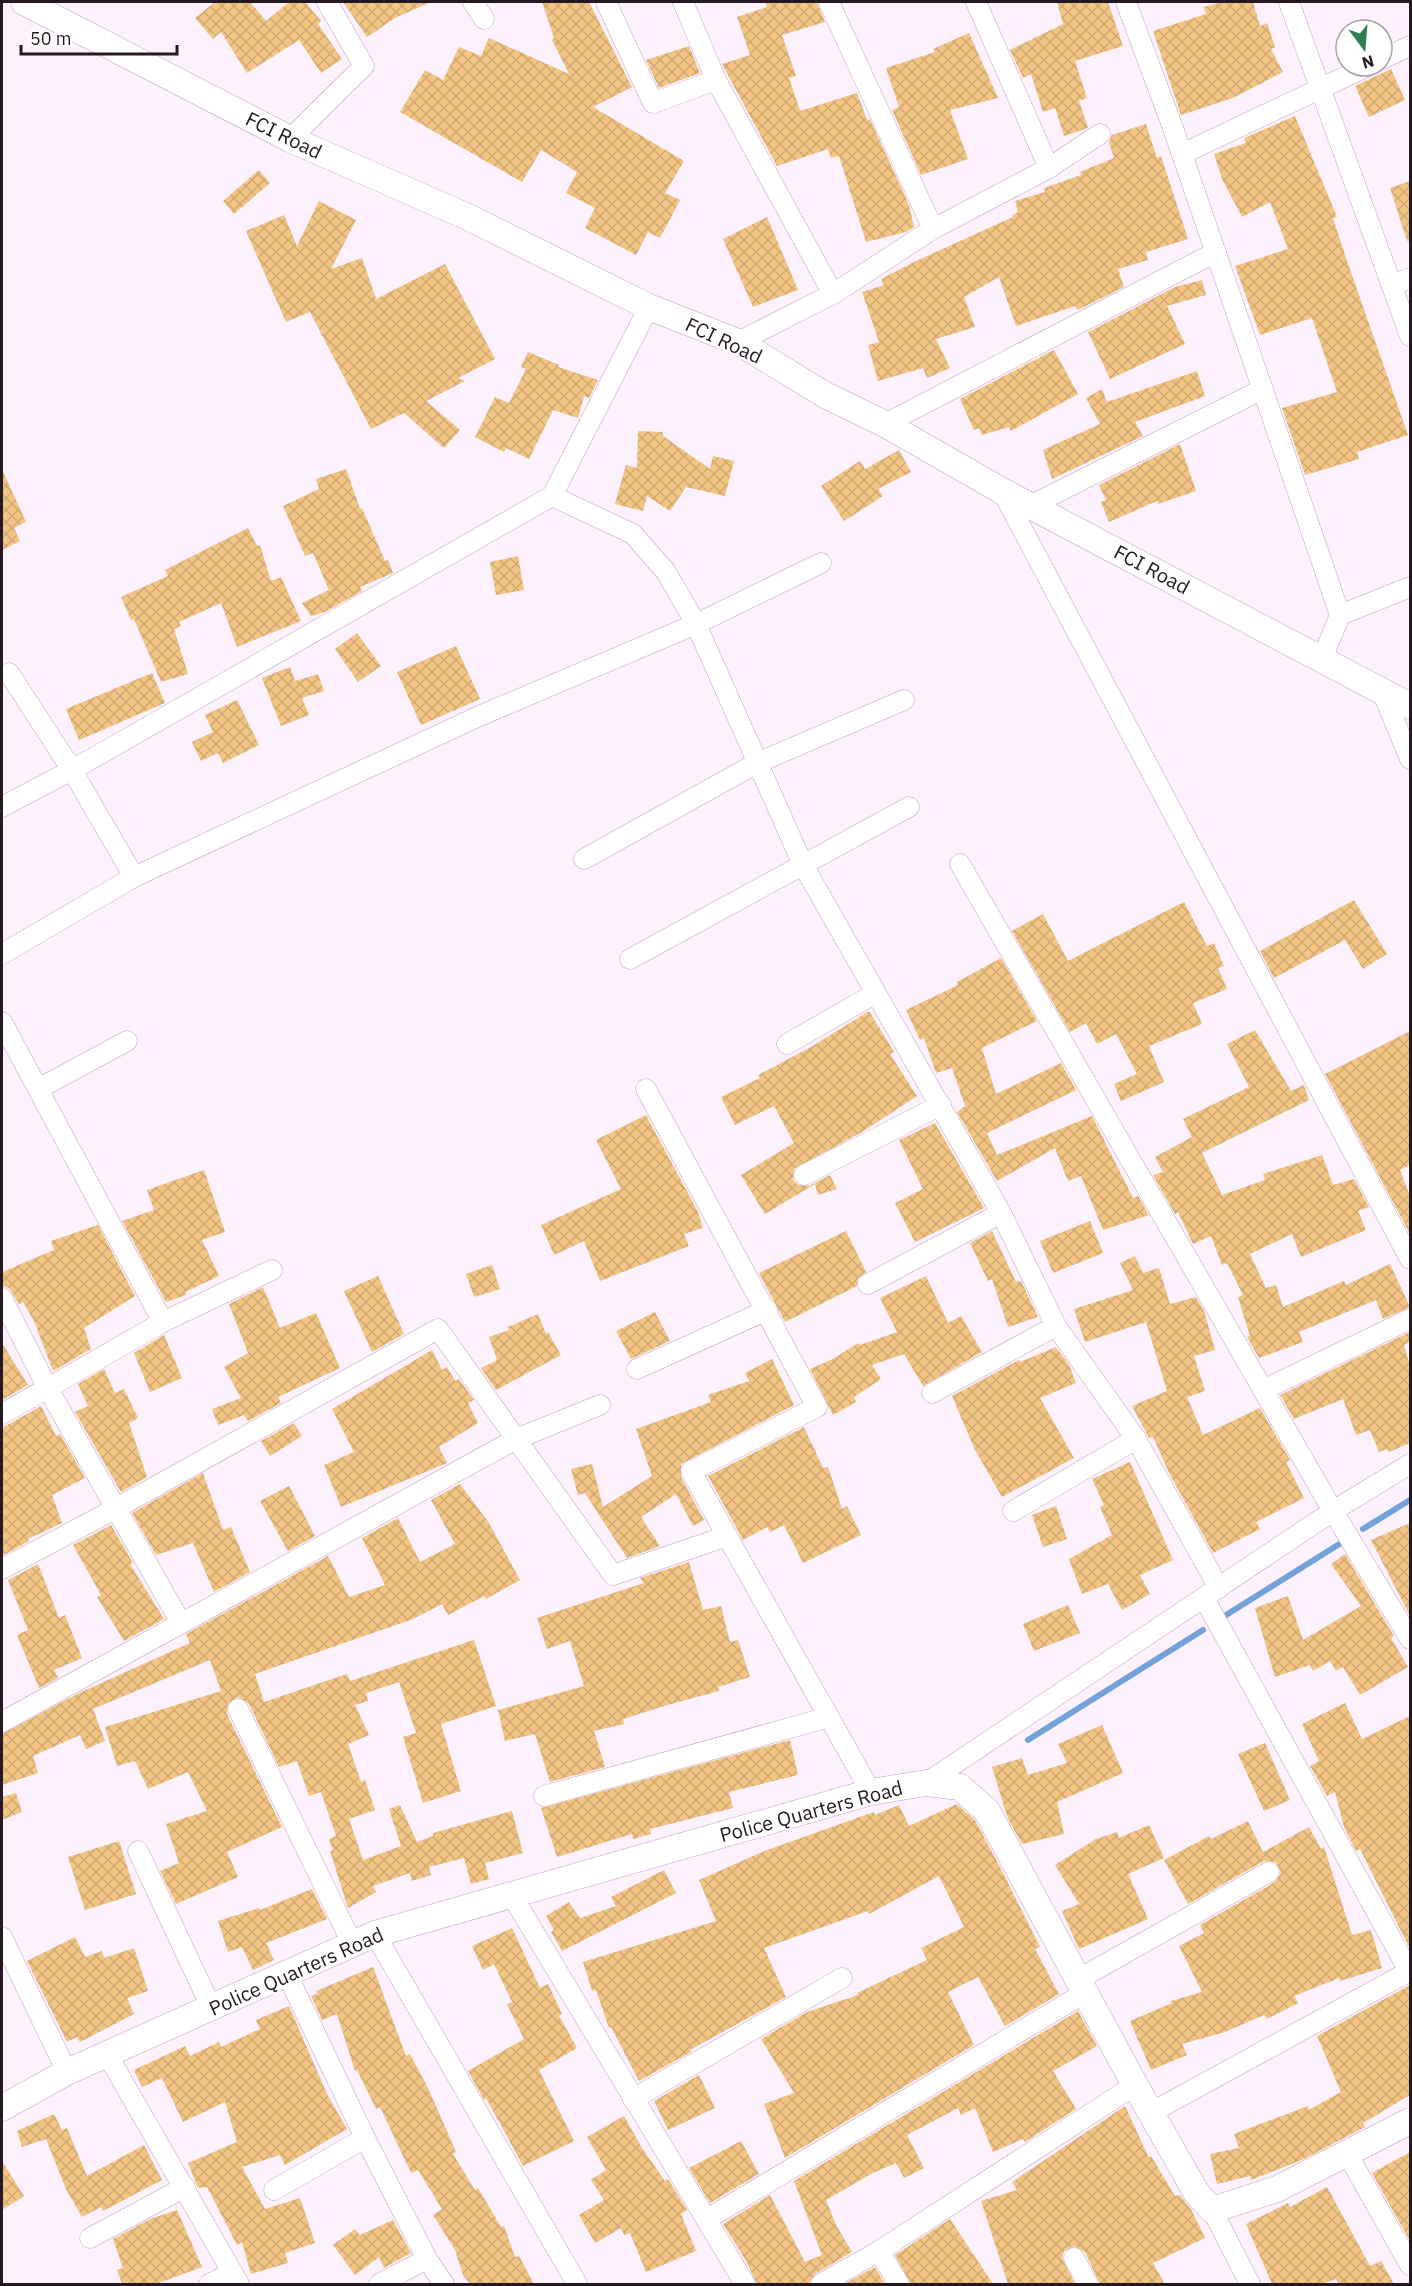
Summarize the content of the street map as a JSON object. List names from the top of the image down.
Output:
{
  "streets": {
    "street": ["FCI Road", "Police Quarters Road"]
  },
  "scale_bar": "50 m",
  "north": "bottom"
}
